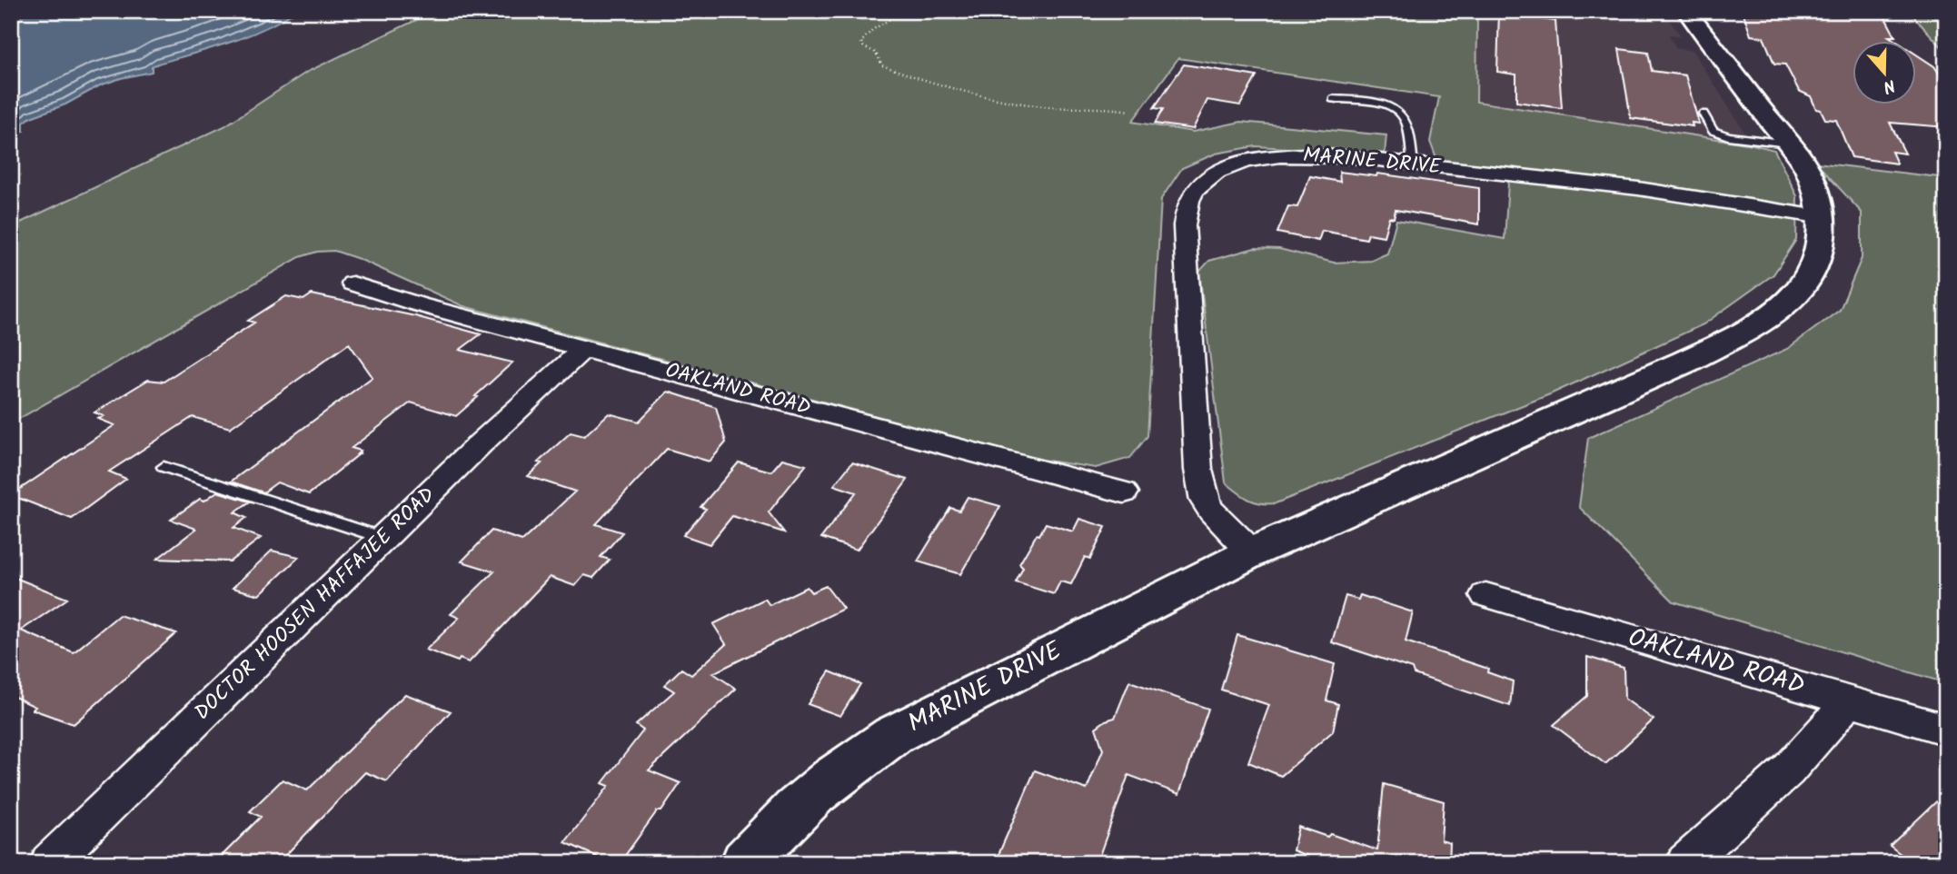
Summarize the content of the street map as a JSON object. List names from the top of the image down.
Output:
{
  "streets": {
    "street": ["MARINE DRIVE", "OAKLAND ROAD", "DOCTOR HOOSEN HAFFAJEE ROAD"]
  },
  "crossings": [
    ["OAKLAND ROAD", "DOCTOR HOOSEN HAFFAJEE ROAD"]
  ],
  "north": "bottom"
}
